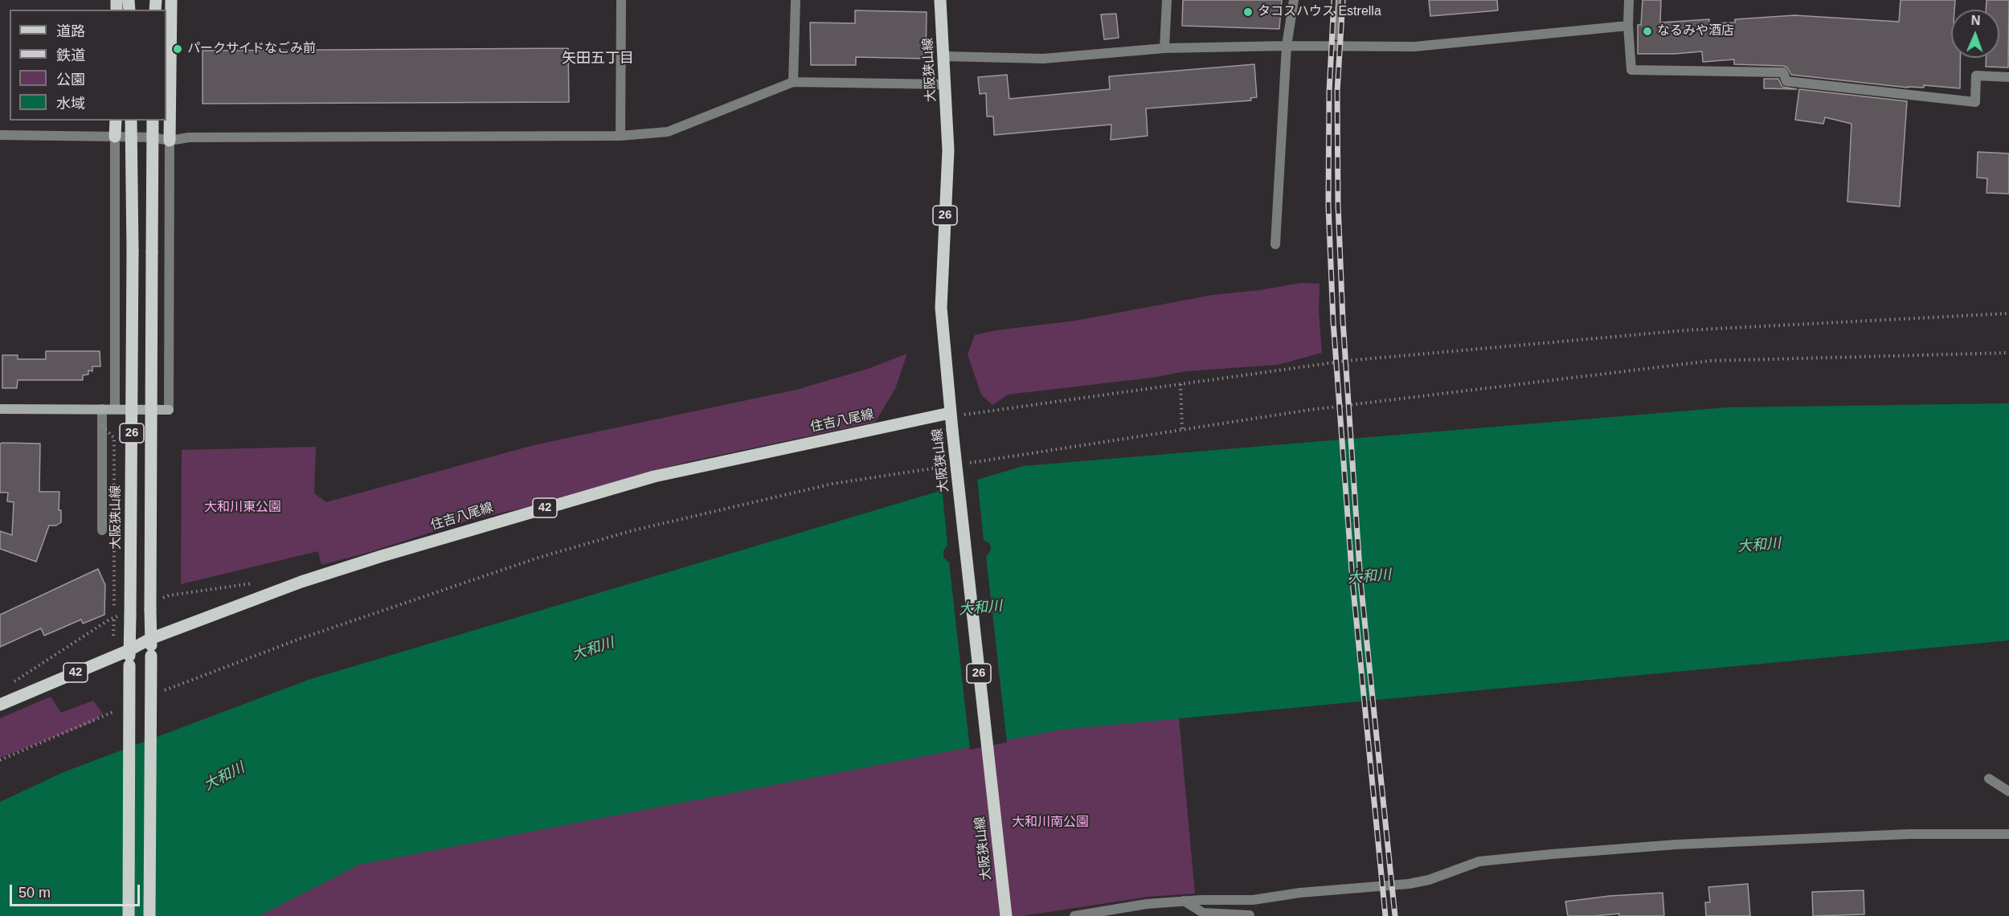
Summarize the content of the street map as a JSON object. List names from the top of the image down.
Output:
{
  "streets": {
    "main road": [
      "大阪狭山線",
      "26",
      "住吉八尾線",
      "42"
    ]
  },
  "crossings": [
    ["大阪狭山線", "住吉八尾線"],
    ["26", "住吉八尾線"]
  ],
  "districts": ["矢田五丁目"],
  "water": ["大和川"],
  "parks": ["大和川東公園", "大和川南公園"],
  "places": ["タコスハウス Estrella", "なるみや酒店", "パークサイドなごみ前"],
  "legend": [
    "道路",
    "鉄道",
    "公園",
    "水域"
  ],
  "scale_bar": "50 m",
  "north": "top"
}
